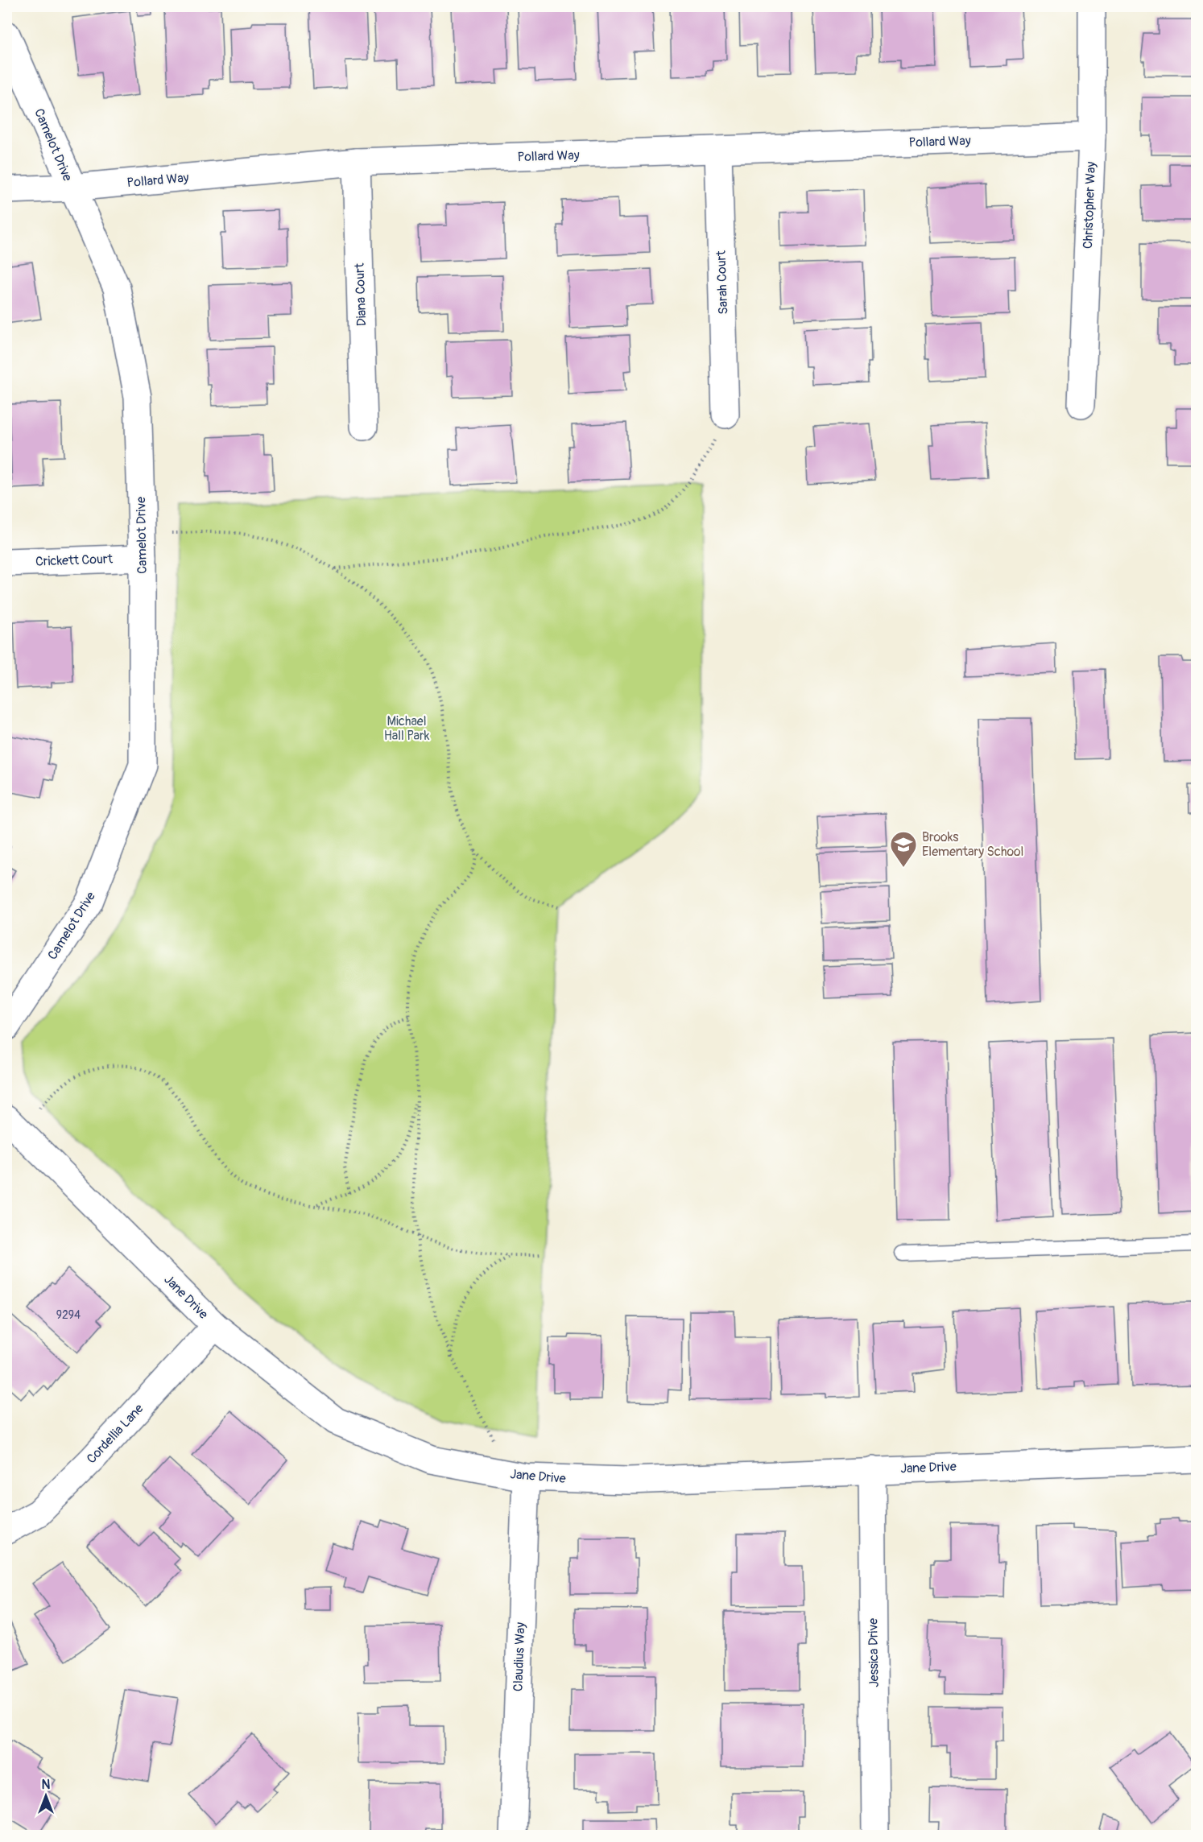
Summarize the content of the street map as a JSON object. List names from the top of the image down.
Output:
{
  "streets": {
    "street": [
      "Pollard Way",
      "Camelot Drive",
      "Christopher Way",
      "Sarah Court",
      "Diana Court",
      "Crickett Court",
      "Jane Drive",
      "Cordellia Lane",
      "Jessica Drive",
      "Claudius Way"
    ]
  },
  "crossings": [
    ["Pollard Way", "Camelot Drive"],
    ["Pollard Way", "Christopher Way"],
    ["Pollard Way", "Sarah Court"],
    ["Pollard Way", "Diana Court"],
    ["Camelot Drive", "Crickett Court"],
    ["Jane Drive", "Cordellia Lane"],
    ["Jane Drive", "Jessica Drive"],
    ["Jane Drive", "Claudius Way"]
  ],
  "parks": ["Michael Hall Park"],
  "places": {
    "school or university": ["Brooks Elementary School"]
  },
  "house_numbers": ["9294"],
  "north": "top"
}
